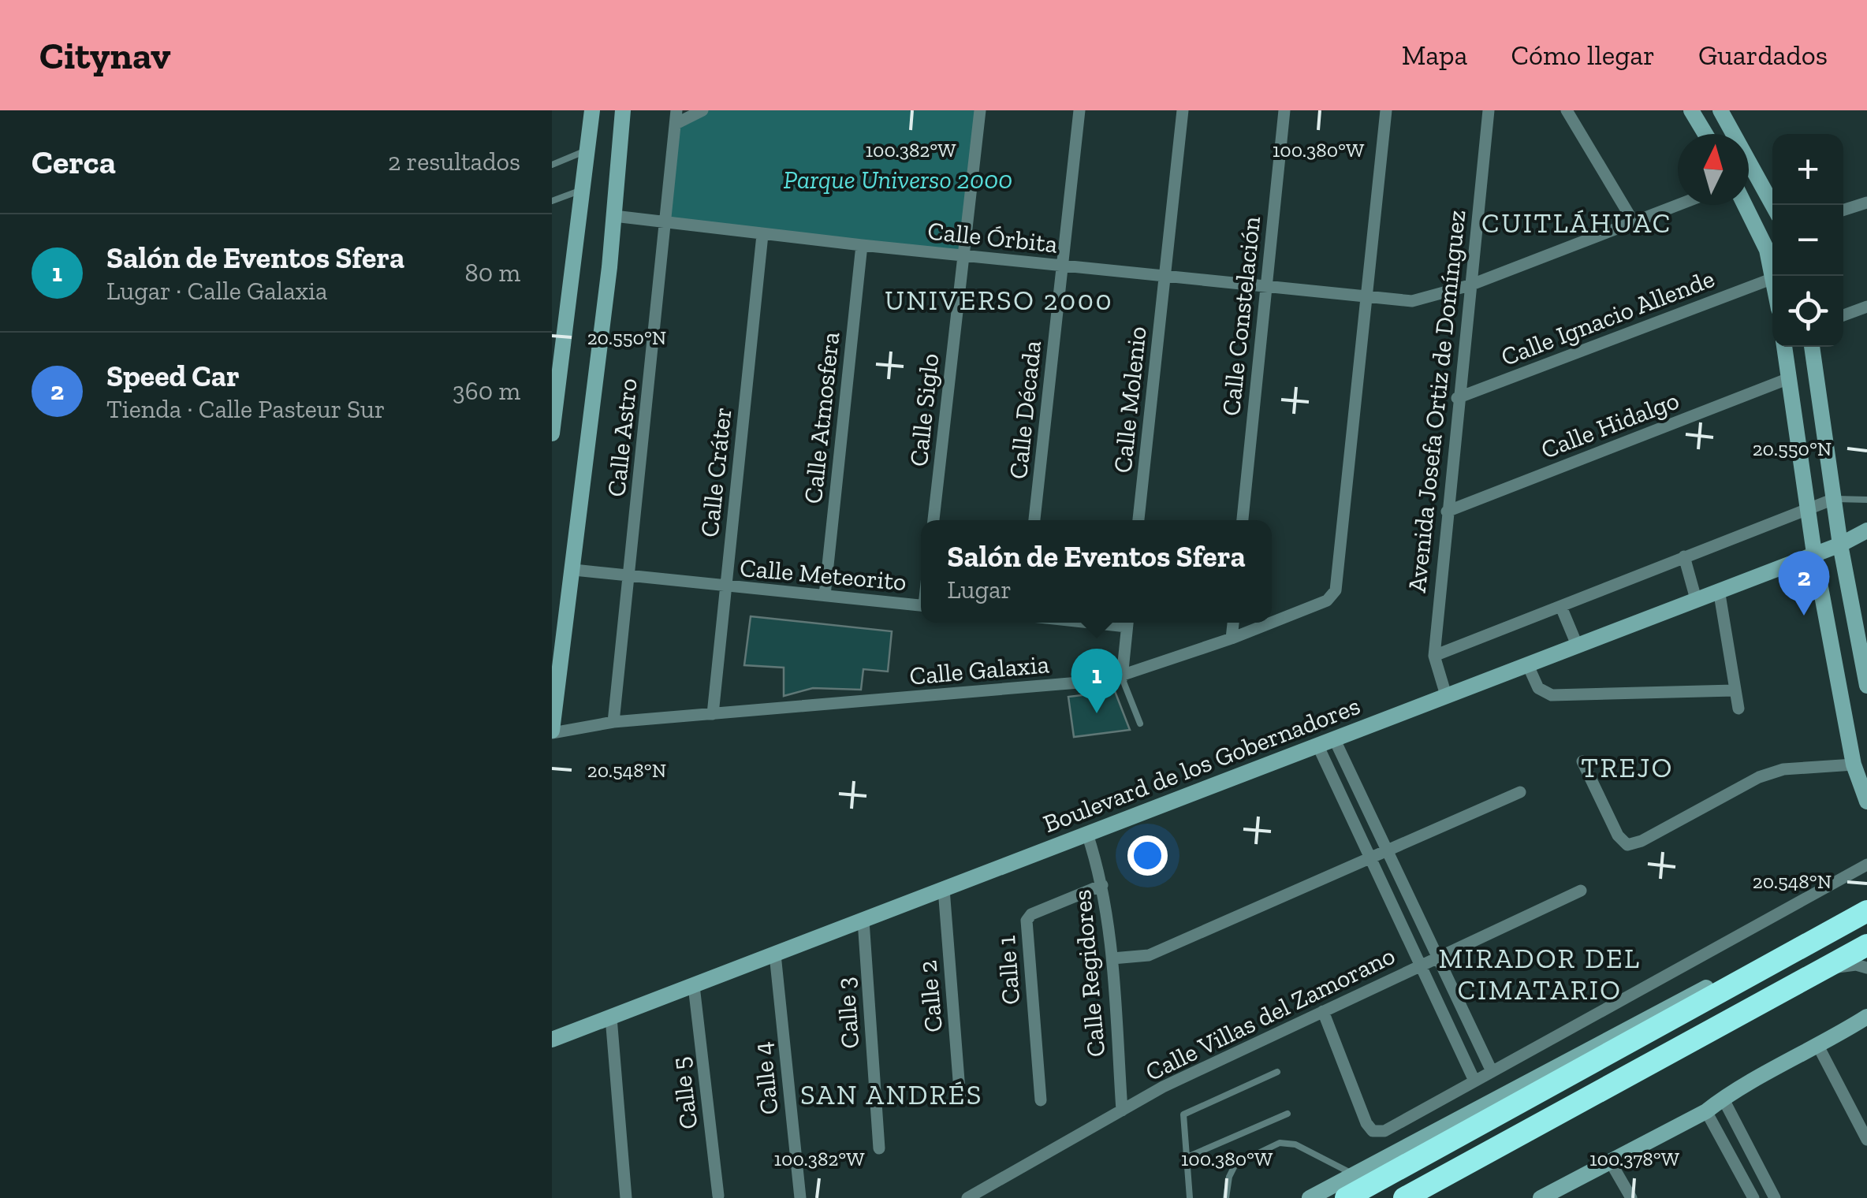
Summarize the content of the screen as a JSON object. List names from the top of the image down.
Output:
{
  "streets": {
    "main road": ["Boulevard de los Gobernadores"],
    "street": [
      "Calle Órbita",
      "Calle Constelación",
      "Calle Ignacio Allende",
      "Calle Molenio",
      "Avenida Josefa Ortiz de Domínguez",
      "Calle Siglo",
      "Calle Década",
      "Calle Atmosfera",
      "Calle Hidalgo",
      "Calle Astro",
      "Calle Cráter",
      "Calle Meteorito",
      "Calle Galaxia",
      "Calle 1",
      "Calle Regidores",
      "Calle 2",
      "Calle 3",
      "Calle Villas del Zamorano",
      "Calle 4",
      "Calle 5"
    ]
  },
  "crossings": [
    ["Calle Órbita", "Calle Constelación"],
    ["Calle Órbita", "Calle Molenio"],
    ["Calle Órbita", "Avenida Josefa Ortiz de Domínguez"],
    ["Calle Órbita", "Calle Siglo"],
    ["Calle Órbita", "Calle Década"],
    ["Calle Órbita", "Calle Atmosfera"],
    ["Calle Órbita", "Calle Astro"],
    ["Calle Órbita", "Calle Cráter"],
    ["Calle Órbita", "Calle Galaxia"],
    ["Calle Ignacio Allende", "Avenida Josefa Ortiz de Domínguez"],
    ["Avenida Josefa Ortiz de Domínguez", "Calle Hidalgo"],
    ["Avenida Josefa Ortiz de Domínguez", "Boulevard de los Gobernadores"],
    ["Calle Atmosfera", "Calle Meteorito"],
    ["Calle Astro", "Calle Meteorito"],
    ["Calle Astro", "Calle Galaxia"],
    ["Calle Cráter", "Calle Meteorito"],
    ["Calle Cráter", "Calle Galaxia"],
    ["Boulevard de los Gobernadores", "Calle Regidores"],
    ["Boulevard de los Gobernadores", "Calle 2"],
    ["Boulevard de los Gobernadores", "Calle 3"],
    ["Boulevard de los Gobernadores", "Calle 4"],
    ["Boulevard de los Gobernadores", "Calle 5"],
    ["Calle 1", "Calle Regidores"],
    ["Calle Regidores", "Calle Villas del Zamorano"]
  ],
  "districts": [
    "CUITLÁHUAC",
    "UNIVERSO 2000",
    "TREJO",
    "MIRADOR DEL CIMATARIO",
    "SAN ANDRÉS"
  ],
  "parks": ["Parque Universo 2000"],
  "north": "top",
  "page": {
    "header": "Citynav",
    "nav": ["Mapa", "Cómo llegar", "Guardados"],
    "heading": ["Cerca", "2 resultados"],
    "map_buttons": ["+", "−"],
    "list": [
      {
        "mark": "1",
        "name": "Salón de Eventos Sfera",
        "note": "Lugar · Calle Galaxia",
        "value": "80 m"
      },
      {
        "mark": "2",
        "name": "Speed Car",
        "note": "Tienda · Calle Pasteur Sur",
        "value": "360 m"
      }
    ],
    "popup": ["Salón de Eventos Sfera", "Lugar"],
    "pins": ["2", "1"]
  },
  "coordinates": [
    "100.382°W",
    "100.380°W",
    "20.550°N",
    "20.548°N",
    "100.378°W"
  ]
}
